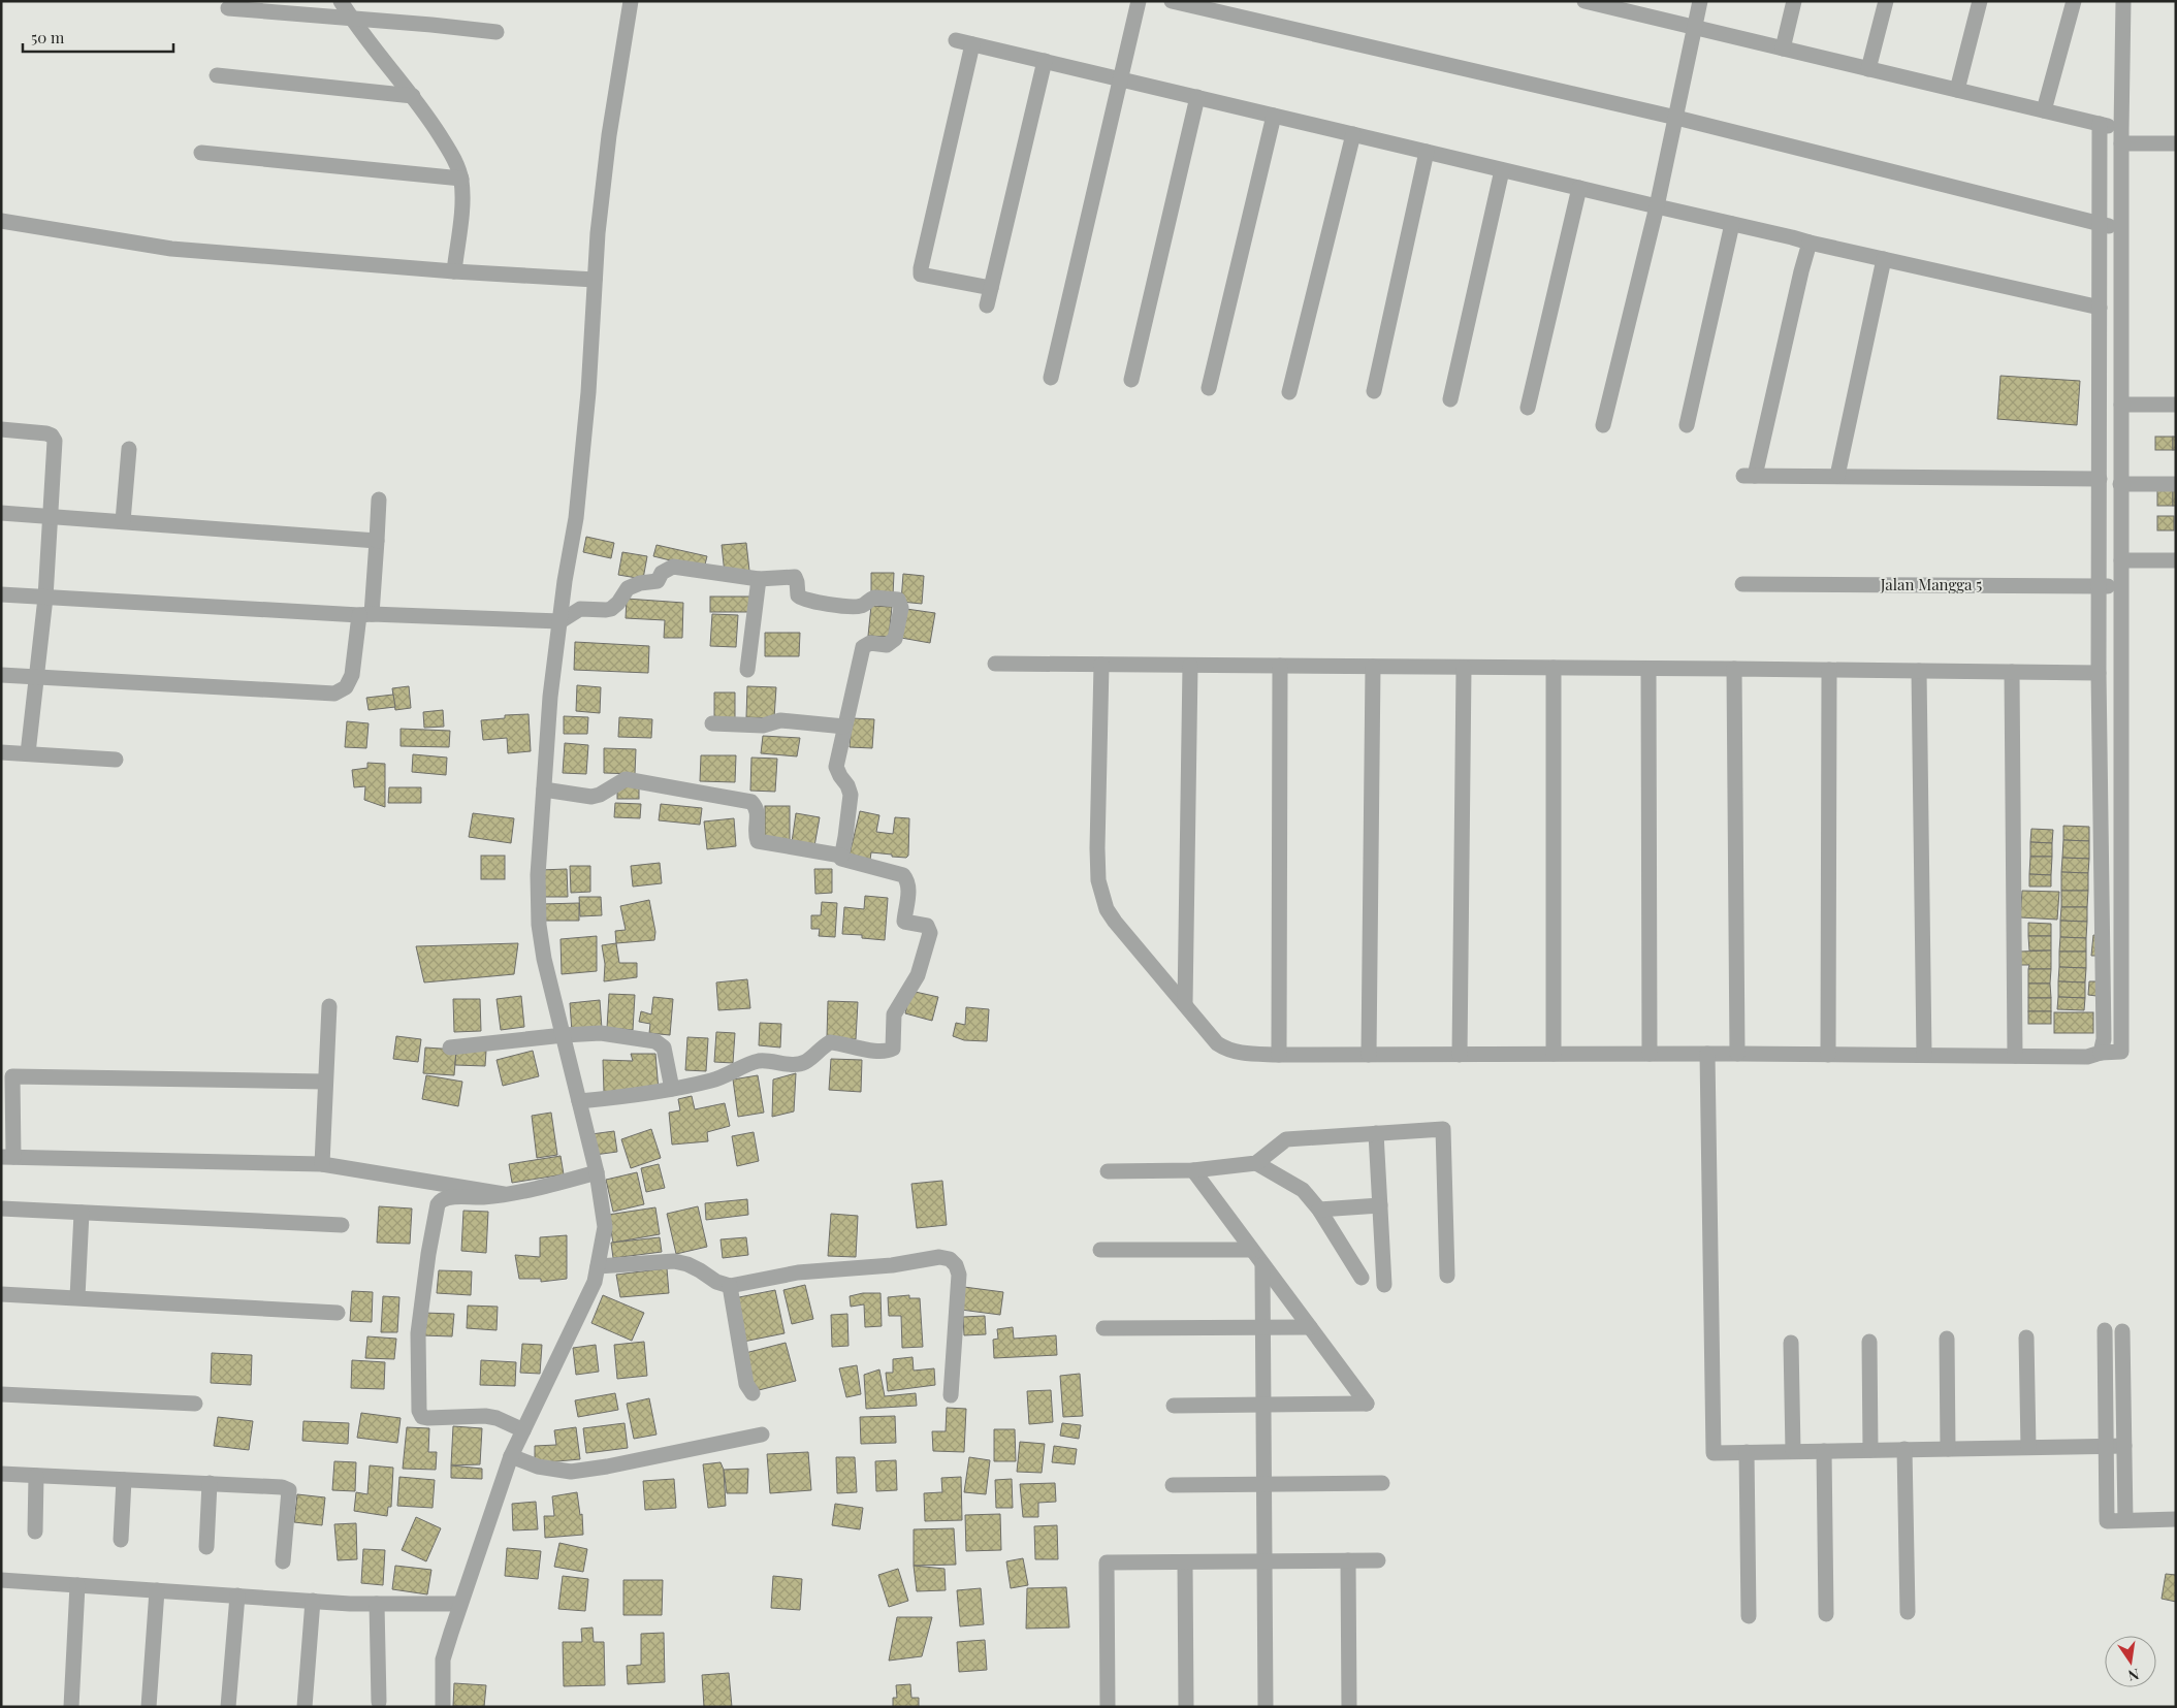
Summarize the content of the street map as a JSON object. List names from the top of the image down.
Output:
{
  "streets": {
    "street": ["Jalan Mangga 5"]
  },
  "scale_bar": "50 m",
  "north": "bottom"
}
